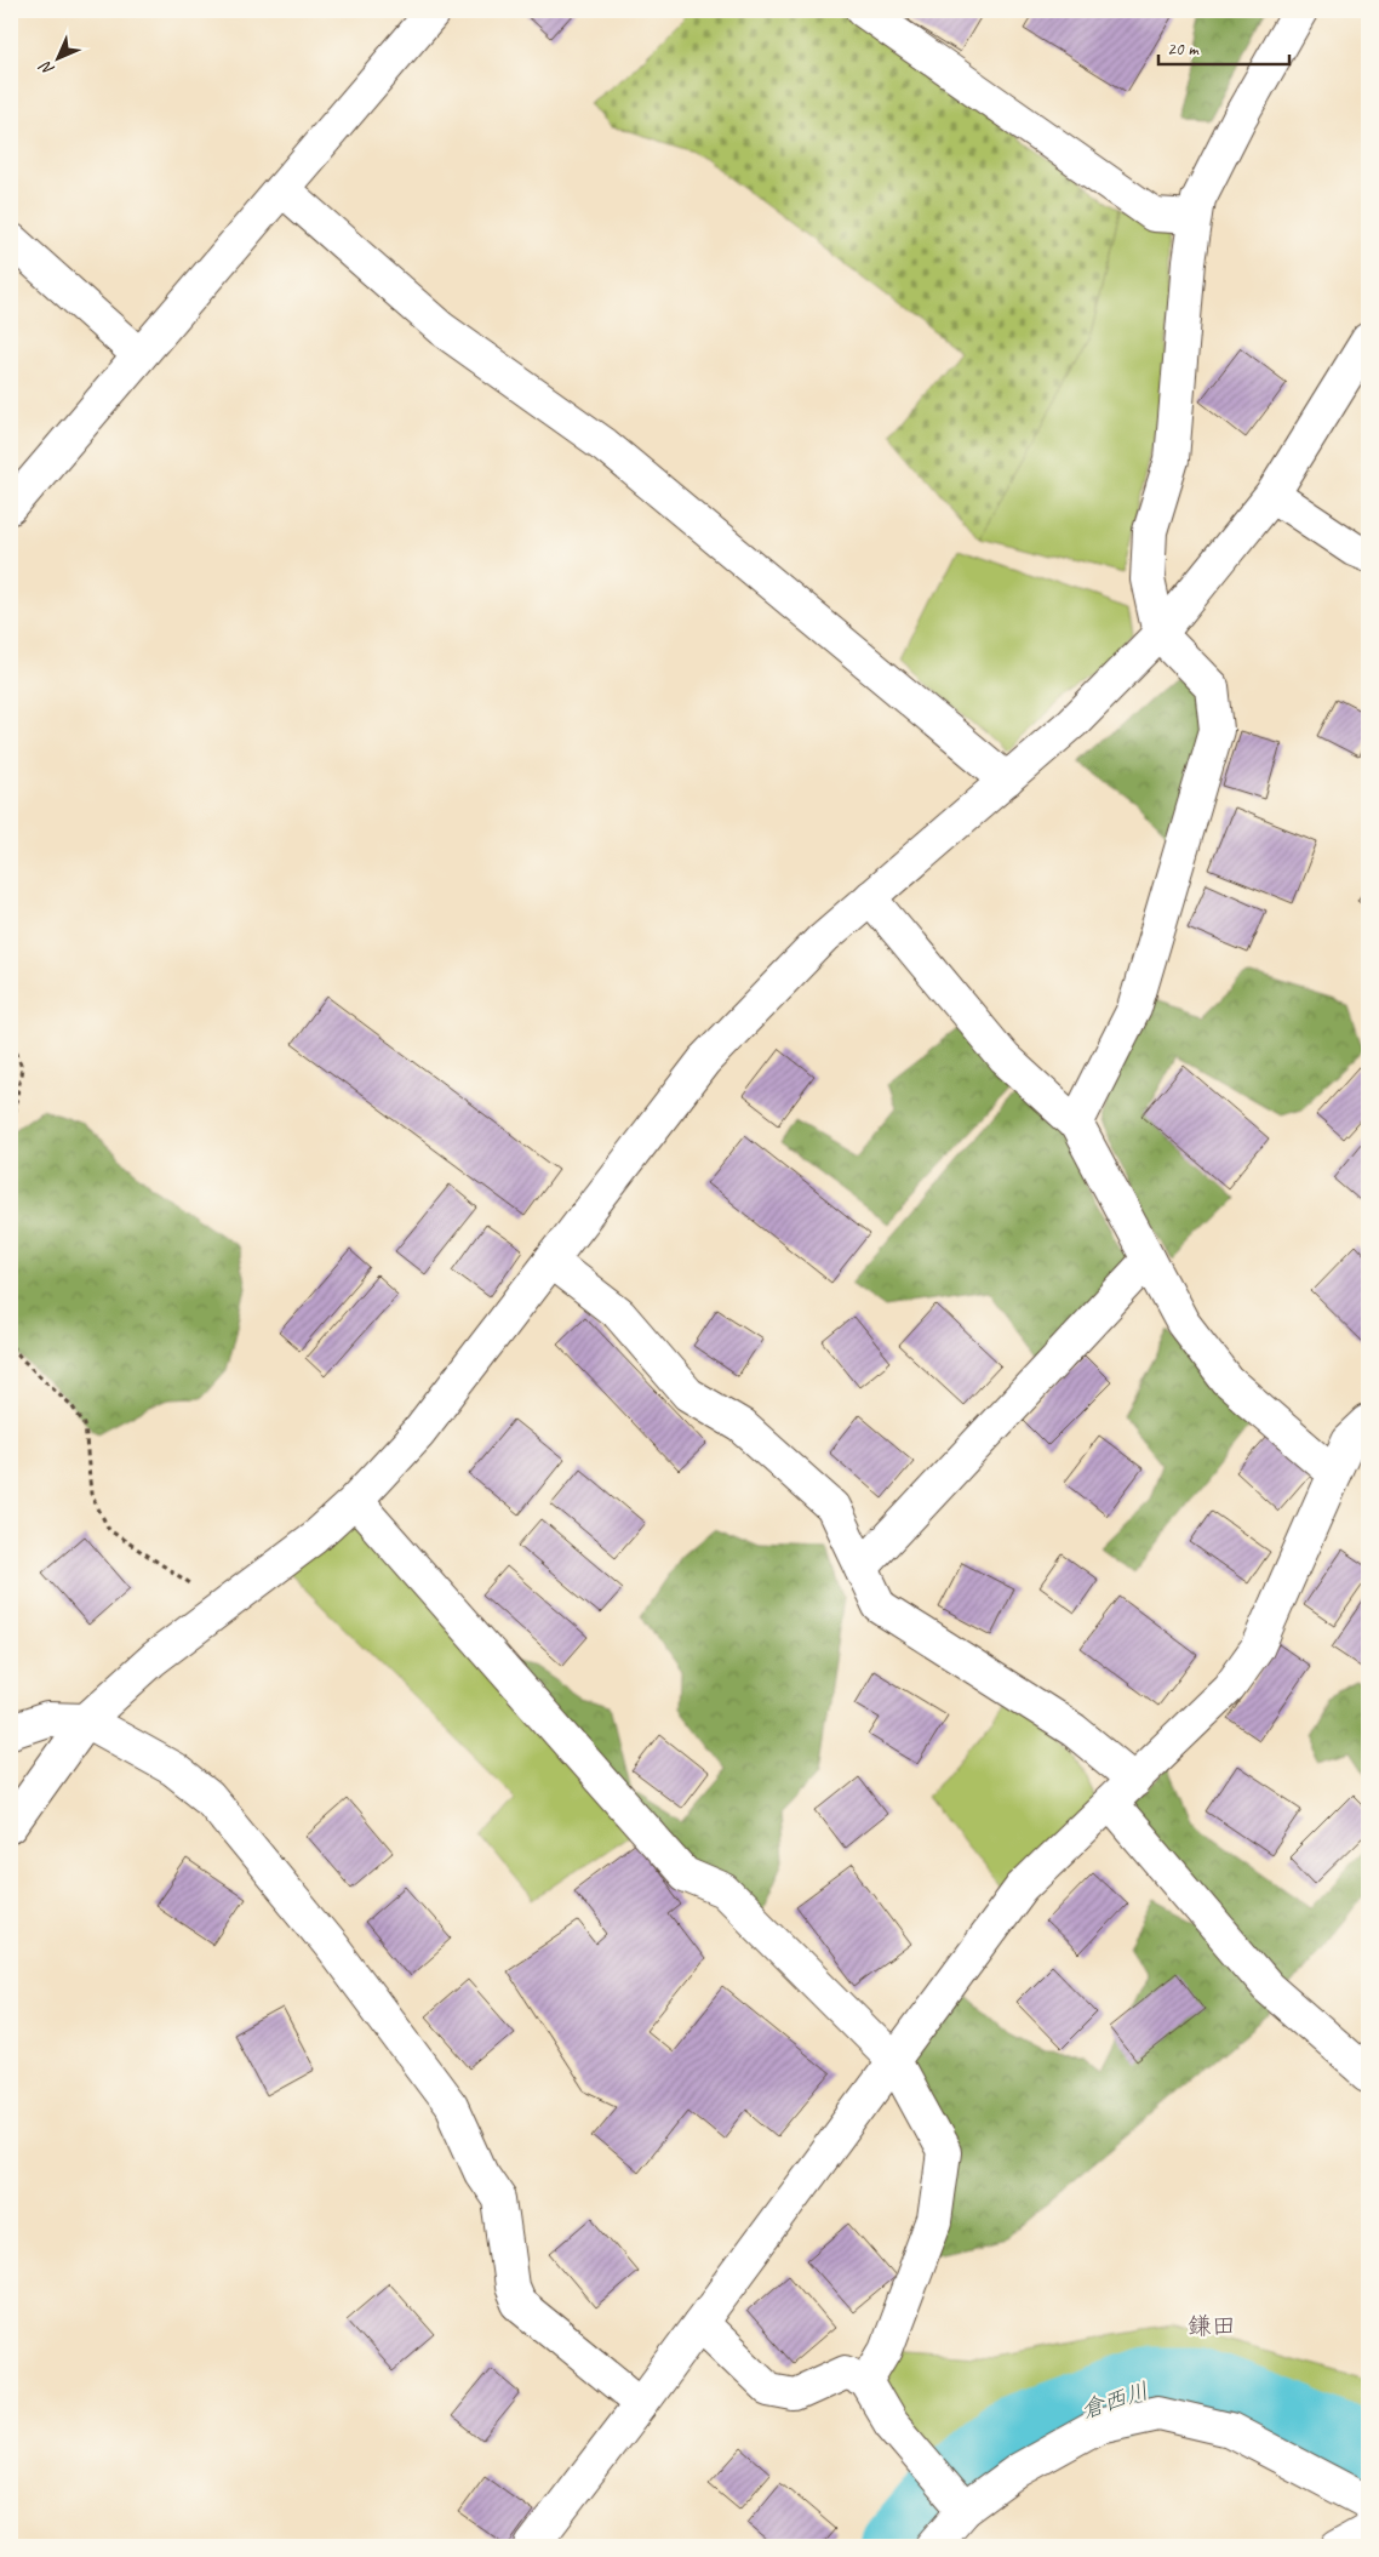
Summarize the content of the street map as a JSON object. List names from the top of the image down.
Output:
{
  "districts": ["鎌田"],
  "water": ["倉西川"],
  "scale_bar": "20 m",
  "north": "bottom left"
}
